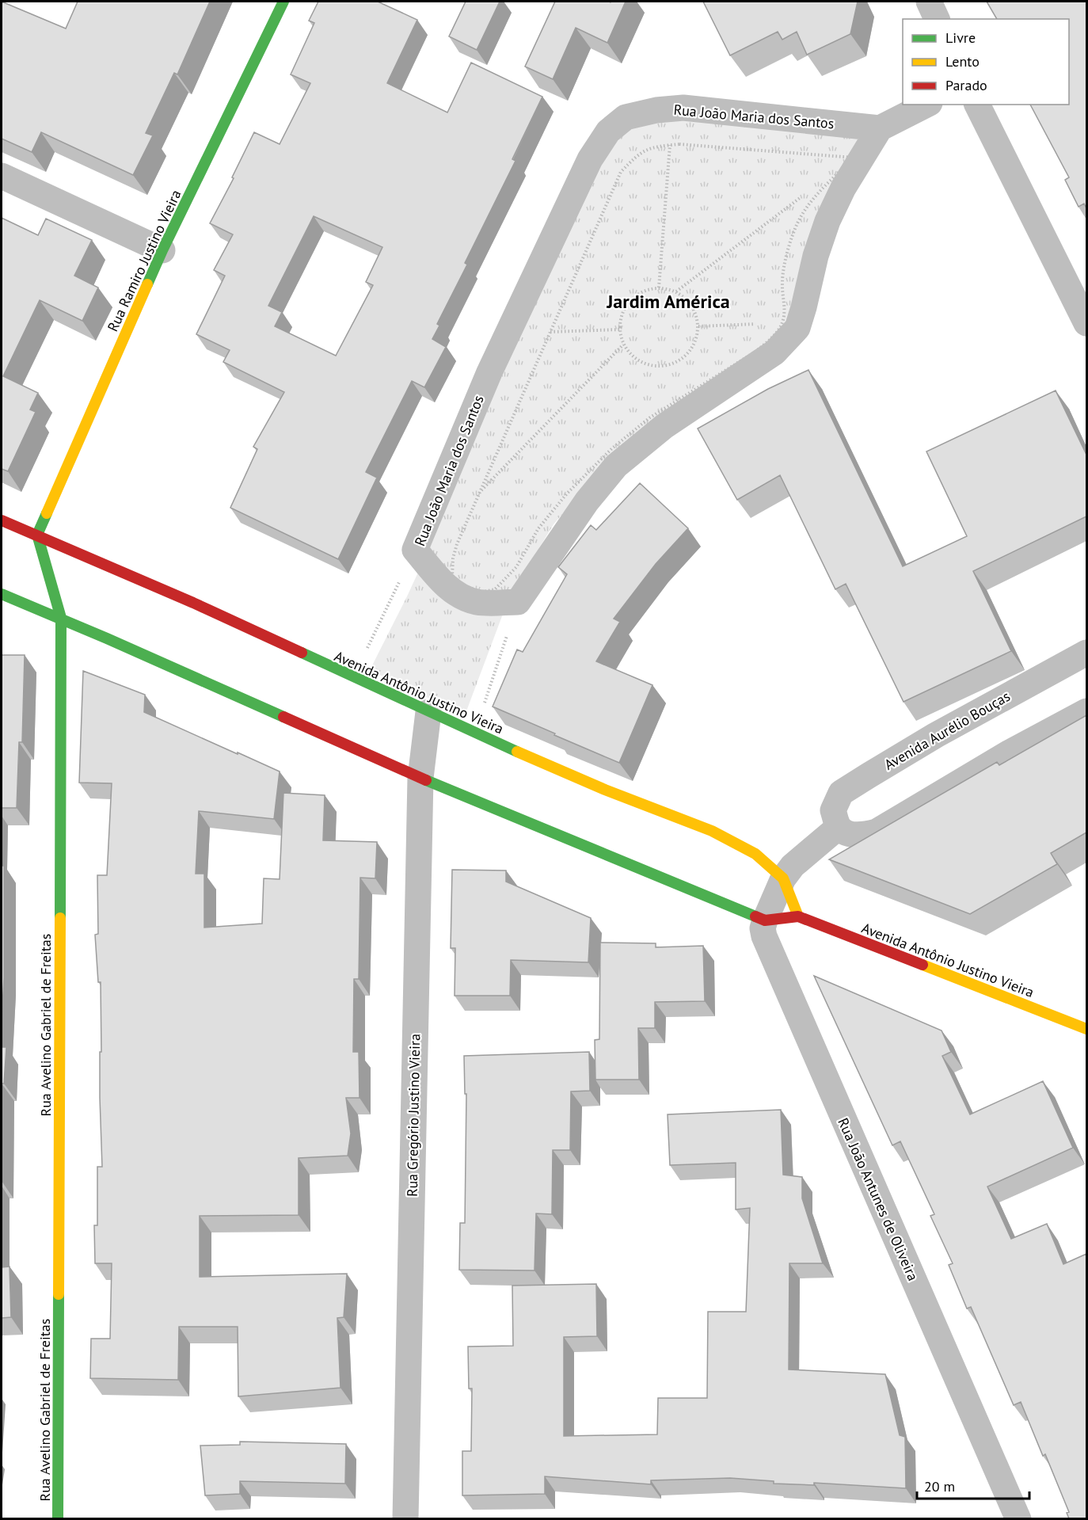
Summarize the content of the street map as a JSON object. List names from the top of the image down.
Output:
{
  "streets": {
    "main road": ["Rua Ramiro Justino Vieira", "Avenida Antônio Justino Vieira", "Rua Avelino Gabriel de Freitas"],
    "street": [
      "Rua João Maria dos Santos",
      "Avenida Aurélio Bouças",
      "Rua Gregório Justino Vieira",
      "Rua João Antunes de Oliveira"
    ]
  },
  "crossings": [
    ["Rua Ramiro Justino Vieira", "Avenida Antônio Justino Vieira"],
    ["Rua Ramiro Justino Vieira", "Rua Avelino Gabriel de Freitas"],
    ["Avenida Antônio Justino Vieira", "Rua Avelino Gabriel de Freitas"],
    ["Avenida Antônio Justino Vieira", "Rua Gregório Justino Vieira"],
    ["Avenida Antônio Justino Vieira", "Rua João Antunes de Oliveira"]
  ],
  "districts": ["Jardim América"],
  "legend": ["Livre", "Lento", "Parado"],
  "scale_bar": "20 m"
}
